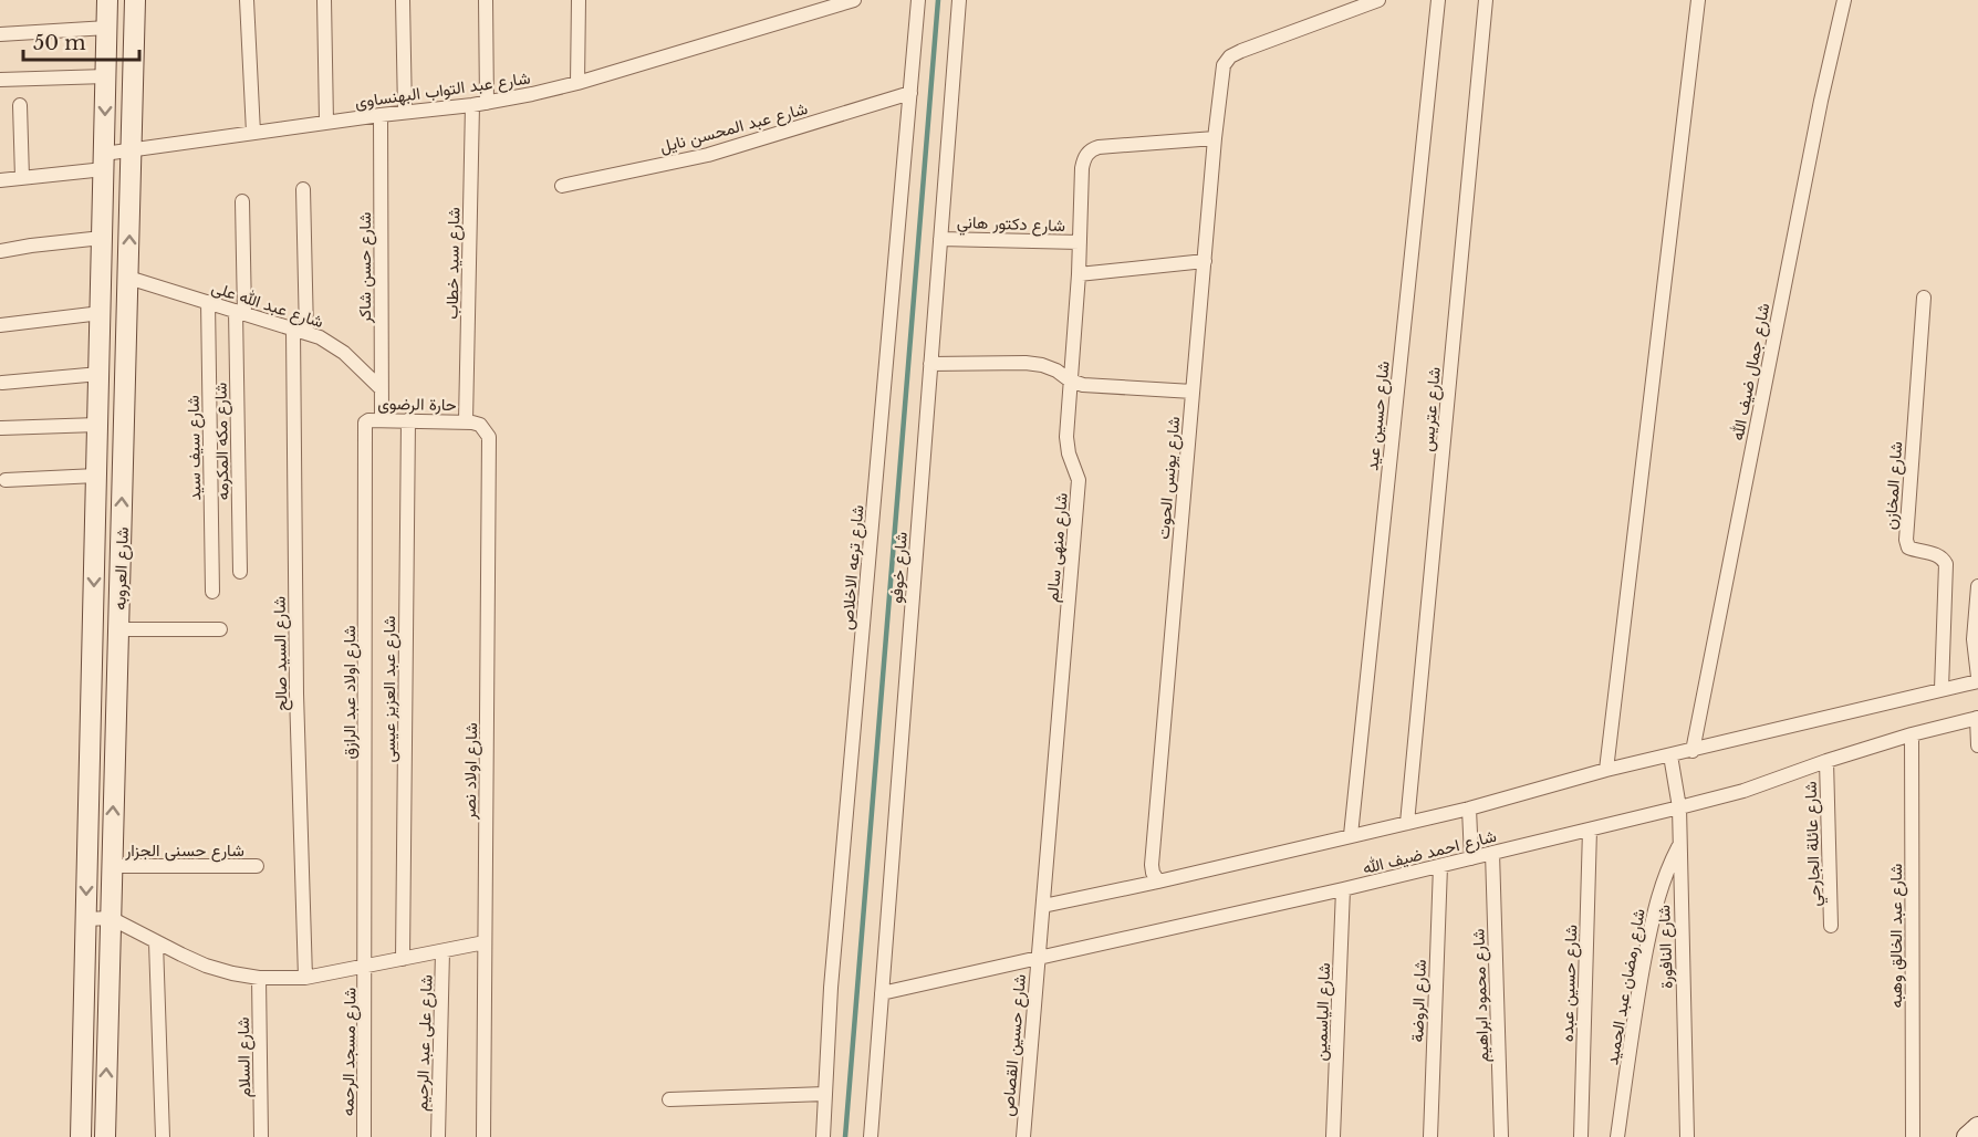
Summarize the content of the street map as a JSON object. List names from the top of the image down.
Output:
{
  "streets": {
    "street": [
      "شارع عبد التواب البهنساوى",
      "شارع عبد المحسن نايل",
      "شارع دكتور هاني",
      "شارع سيد خطاب",
      "شارع حسن شاكر",
      "شارع عبد الله على",
      "شارع جمال ضيف الله",
      "حارة الرضوى",
      "شارع عتريس",
      "شارع حسين عيد",
      "شارع مكه المكرمه",
      "شارع سيف سيد",
      "شارع يونس الحوت",
      "شارع المخازن",
      "شارع منهى سالم",
      "شارع ترعه الاخلاص",
      "شارع خوفو",
      "شارع العروبه",
      "شارع السيد صالح",
      "شارع عبد العزيز عيسى",
      "شارع اولاد عبد الرازق",
      "شارع اولاد نصر",
      "شارع عائلة الجارحي",
      "شارع حسنى الجزار",
      "شارع احمد ضيف الله",
      "شارع عبد الخالق وهبه",
      "شارع النافورة",
      "شارع حسين عبده",
      "شارع رمضان عبد الحميد",
      "شارع محمود ابراهيم",
      "شارع الروضة",
      "شارع الياسمين",
      "شارع على عبد الرحيم",
      "شارع حسين القصاص",
      "شارع مسجد الرحمه",
      "شارع السلام"
    ]
  },
  "crossings": [
    ["شارع عبد التواب البهنساوى", "شارع سيد خطاب"],
    ["شارع عبد التواب البهنساوى", "شارع حسن شاكر"],
    ["شارع عبد التواب البهنساوى", "شارع العروبه"],
    ["شارع عبد المحسن نايل", "شارع ترعه الاخلاص"],
    ["شارع دكتور هاني", "شارع منهى سالم"],
    ["شارع دكتور هاني", "شارع خوفو"],
    ["شارع سيد خطاب", "حارة الرضوى"],
    ["شارع سيد خطاب", "شارع اولاد نصر"],
    ["شارع حسن شاكر", "شارع عبد الله على"],
    ["شارع حسن شاكر", "حارة الرضوى"],
    ["شارع حسن شاكر", "شارع اولاد عبد الرازق"],
    ["شارع عبد الله على", "شارع مكه المكرمه"],
    ["شارع عبد الله على", "شارع سيف سيد"],
    ["شارع عبد الله على", "شارع العروبه"],
    ["شارع عبد الله على", "شارع السيد صالح"],
    ["شارع جمال ضيف الله", "شارع احمد ضيف الله"],
    ["حارة الرضوى", "شارع عبد العزيز عيسى"],
    ["حارة الرضوى", "شارع اولاد عبد الرازق"],
    ["حارة الرضوى", "شارع اولاد نصر"],
    ["شارع عتريس", "شارع احمد ضيف الله"],
    ["شارع حسين عيد", "شارع احمد ضيف الله"],
    ["شارع يونس الحوت", "شارع منهى سالم"],
    ["شارع يونس الحوت", "شارع احمد ضيف الله"],
    ["شارع المخازن", "شارع احمد ضيف الله"],
    ["شارع منهى سالم", "شارع احمد ضيف الله"],
    ["شارع منهى سالم", "شارع حسين القصاص"],
    ["شارع خوفو", "شارع احمد ضيف الله"],
    ["شارع العروبه", "شارع حسنى الجزار"],
    ["شارع اولاد عبد الرازق", "شارع مسجد الرحمه"],
    ["شارع عائلة الجارحي", "شارع احمد ضيف الله"],
    ["شارع احمد ضيف الله", "شارع عبد الخالق وهبه"],
    ["شارع احمد ضيف الله", "شارع النافورة"],
    ["شارع احمد ضيف الله", "شارع حسين عبده"],
    ["شارع احمد ضيف الله", "شارع محمود ابراهيم"],
    ["شارع احمد ضيف الله", "شارع الروضة"],
    ["شارع احمد ضيف الله", "شارع الياسمين"],
    ["شارع احمد ضيف الله", "شارع حسين القصاص"],
    ["شارع النافورة", "شارع رمضان عبد الحميد"]
  ],
  "scale_bar": "50 m"
}
